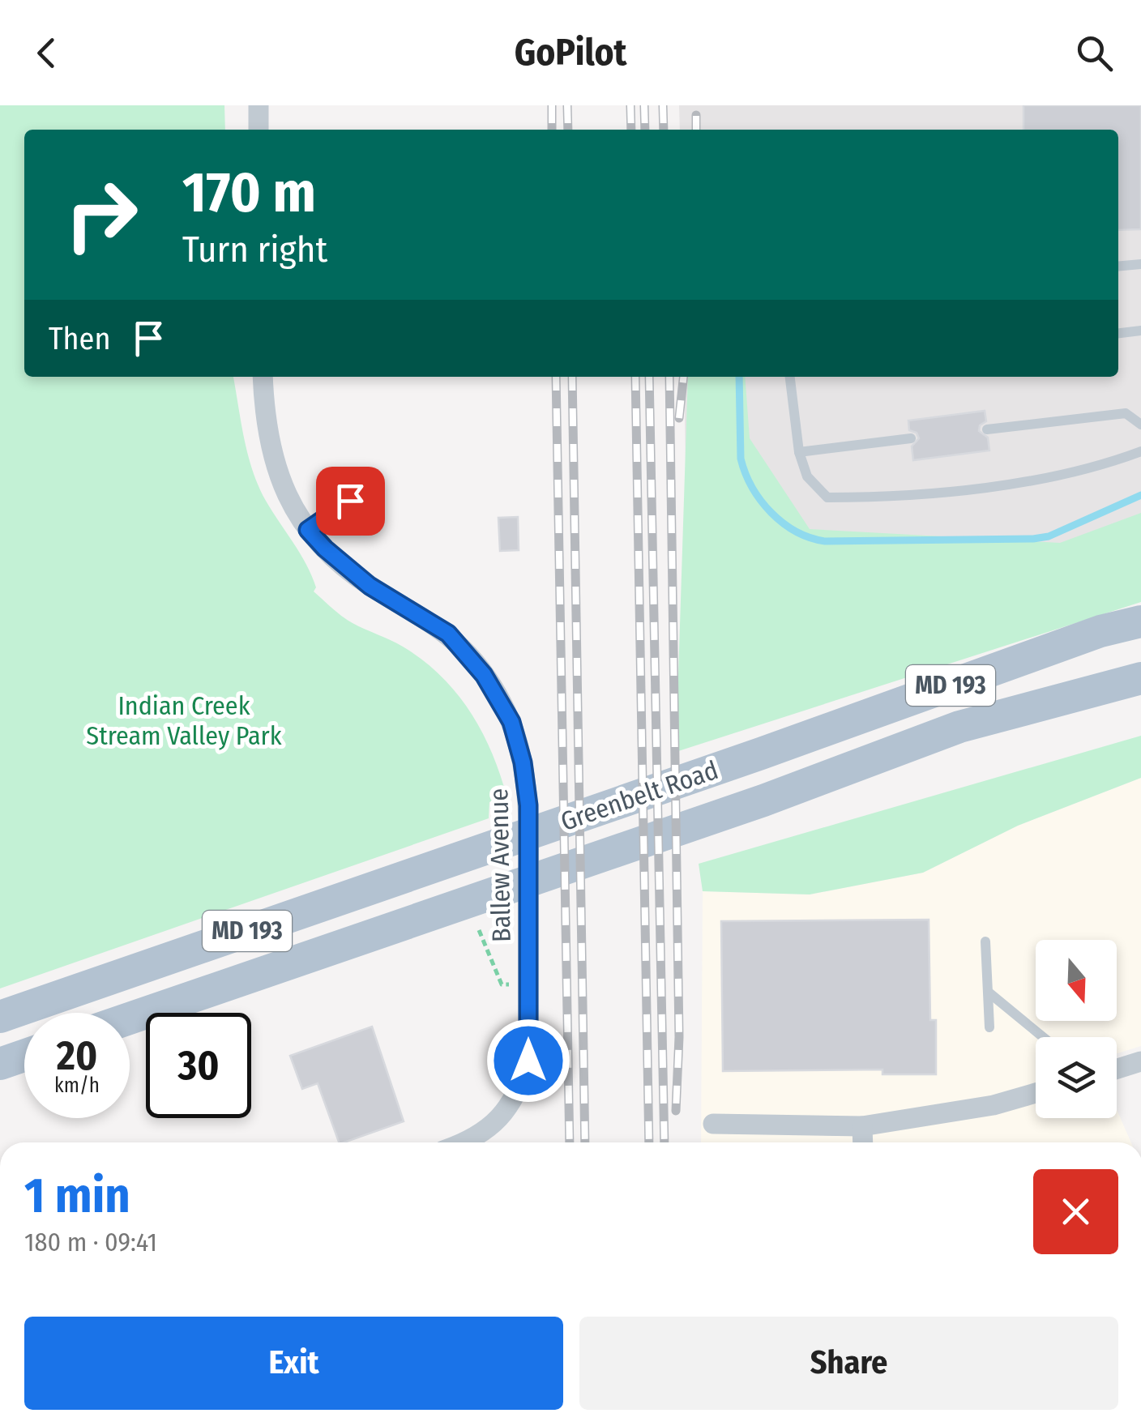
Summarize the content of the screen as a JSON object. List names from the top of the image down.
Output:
{
  "streets": {
    "main road": ["MD 193", "Greenbelt Road"],
    "street": ["Ballew Avenue"]
  },
  "parks": ["Indian Creek Stream Valley Park"],
  "north": "bottom",
  "page": {
    "header": "GoPilot",
    "turn": ["170 m", "Turn right"],
    "then": "Then",
    "speed": "20 km/h",
    "limit": "30",
    "heading": ["1 min", "180 m · 09:41"],
    "buttons": ["Exit", "Share"]
  }
}
